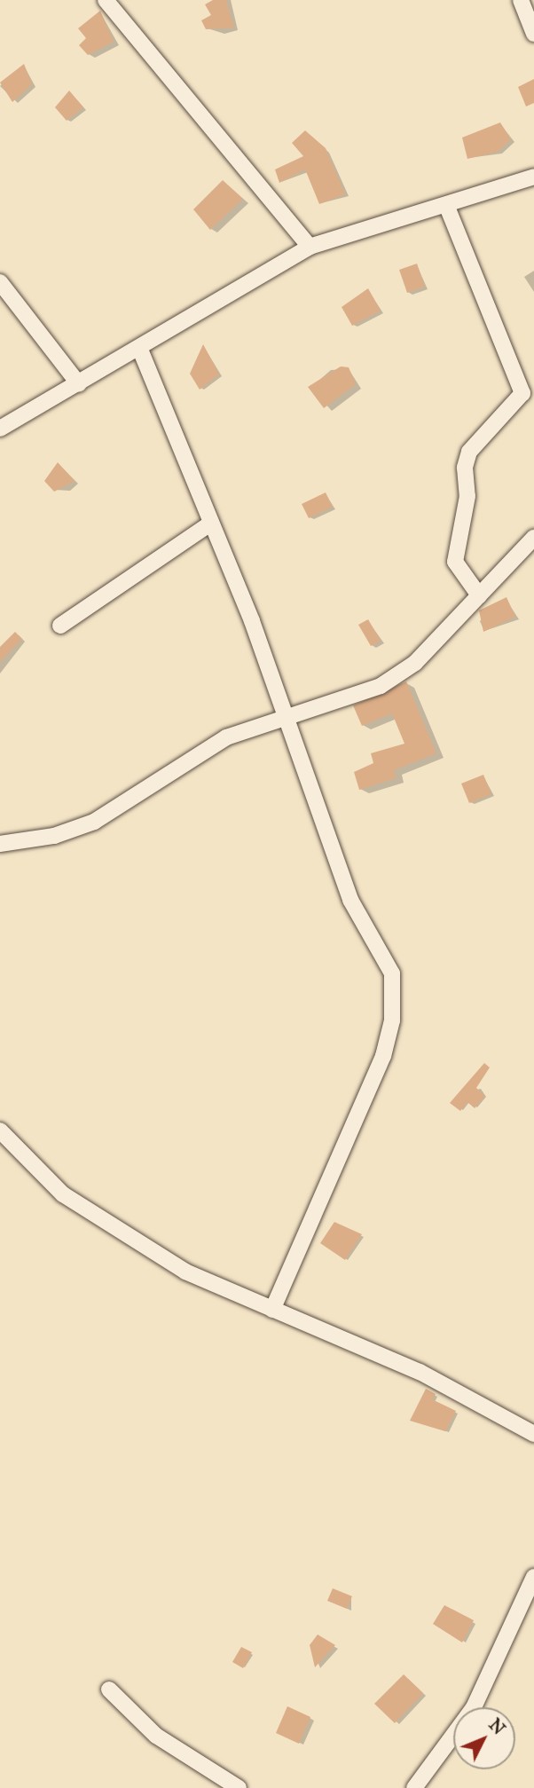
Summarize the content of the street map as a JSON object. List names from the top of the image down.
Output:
{
  "north": "top right"
}
